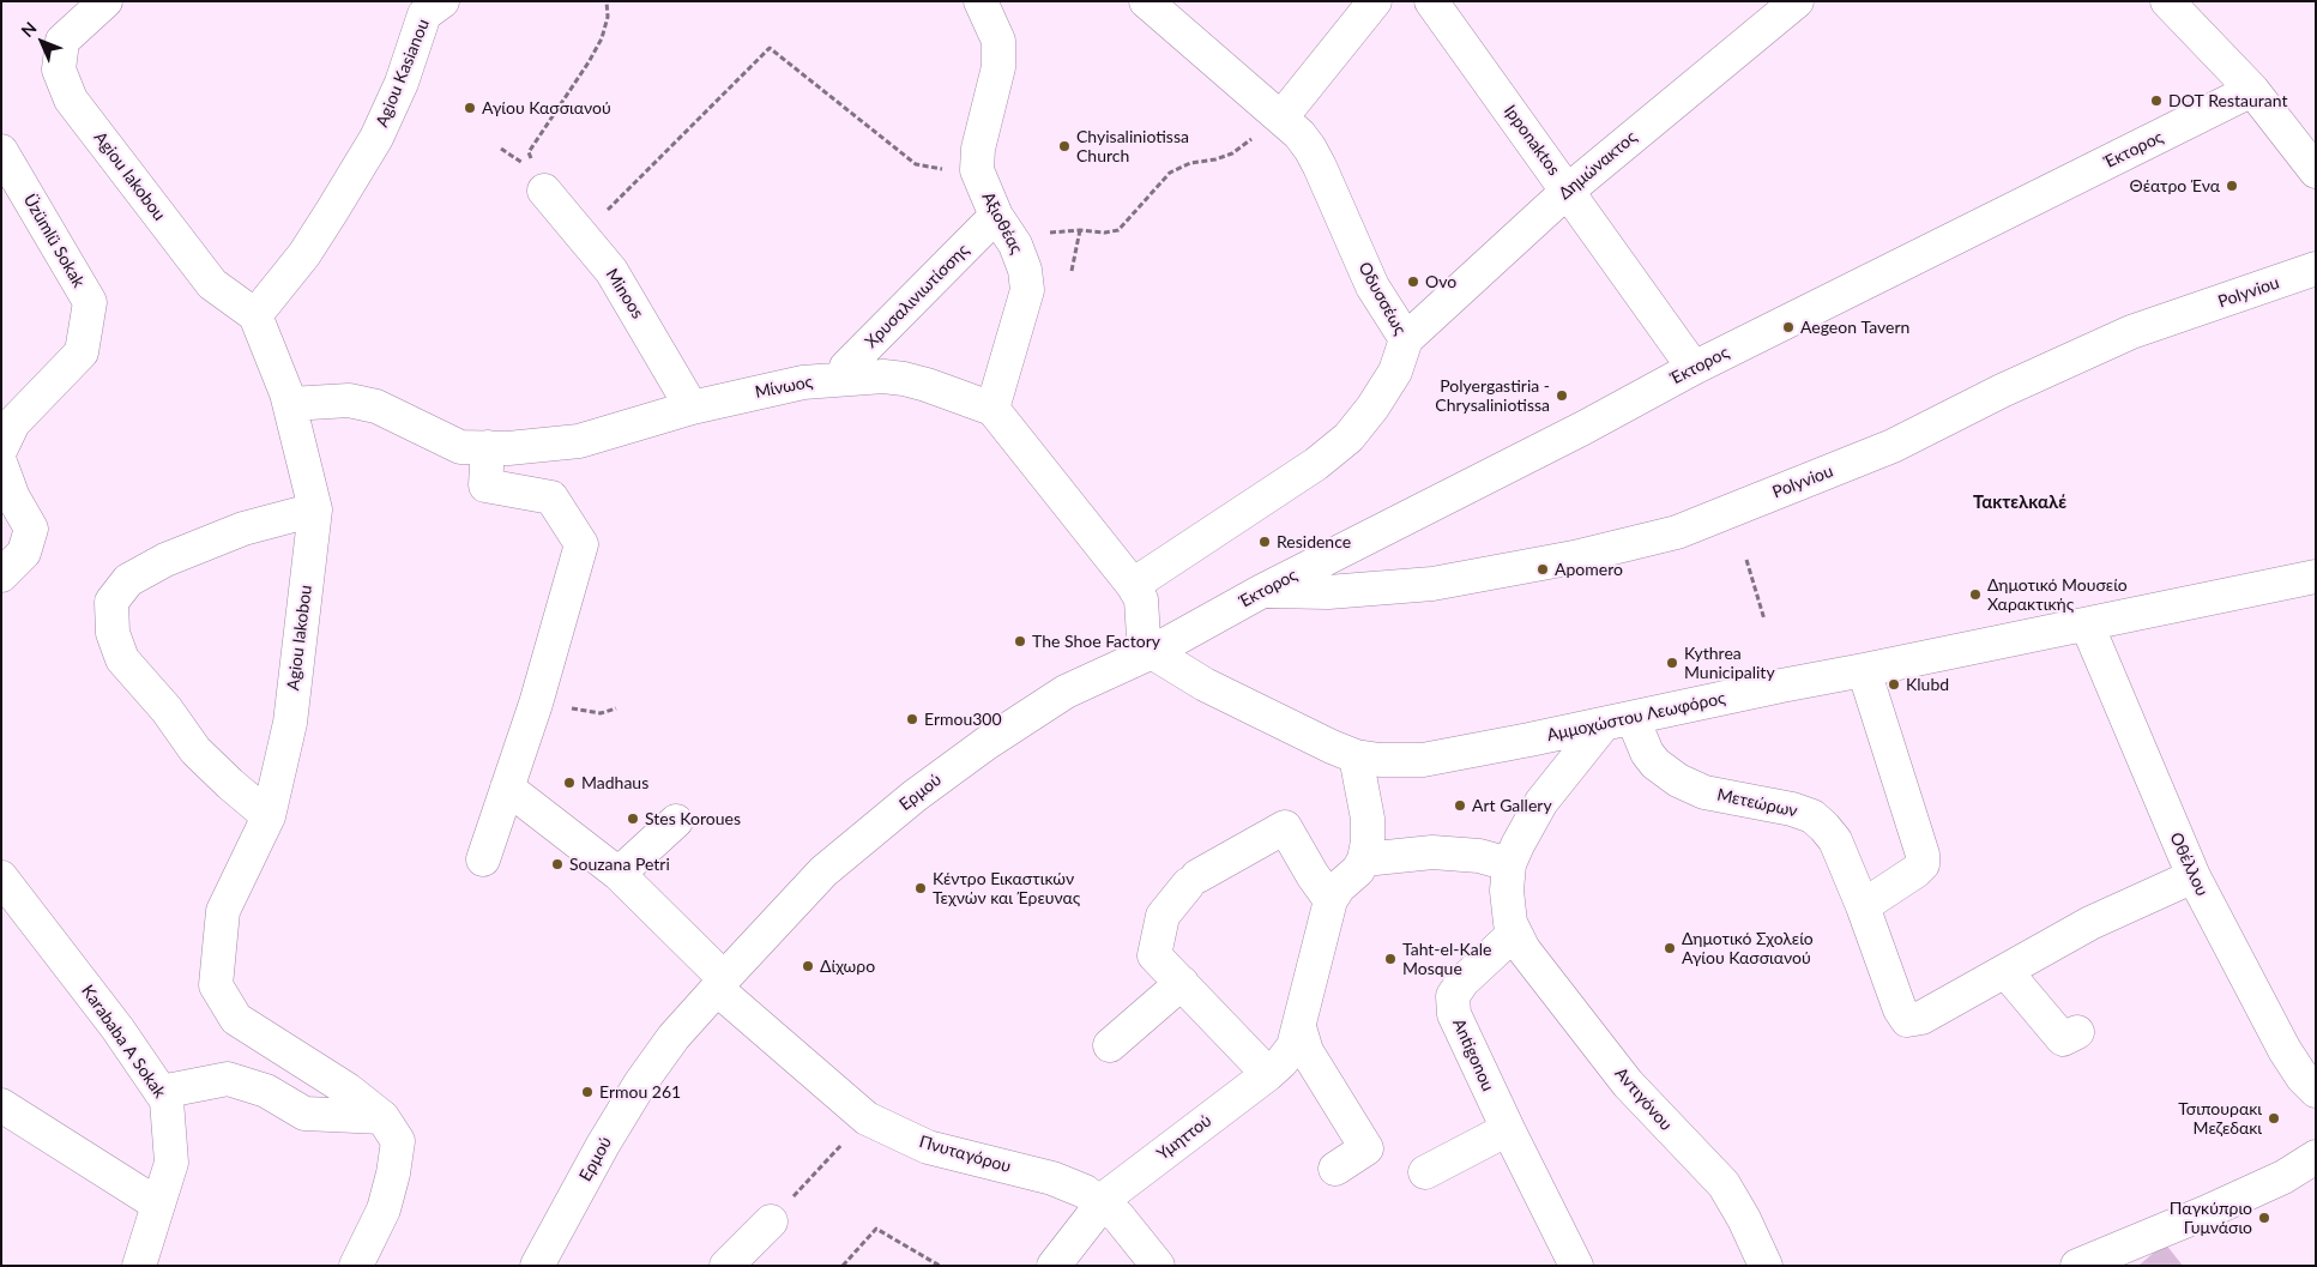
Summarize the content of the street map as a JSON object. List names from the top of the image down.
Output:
{
  "streets": {
    "street": [
      "Agiou Kasianou",
      "Ipponaktos",
      "Έκτορος",
      "Δημώνακτος",
      "Agiou Iakobou",
      "Αξιοθέας",
      "Üzümlü Sokak",
      "Polyviou",
      "Minoos",
      "Χρυσαλινιωτίσσης",
      "Οδυσσέως",
      "Μίνωος",
      "Αμμοχώστου Λεωφόρος",
      "Ερμού",
      "Μετεώρων",
      "Οθέλλου",
      "Karababa A Sokak",
      "Antigonou",
      "Αντιγόνου",
      "Υμηττού",
      "Πνυταγόρου"
    ]
  },
  "crossings": [
    ["Agiou Kasianou", "Agiou Iakobou"],
    ["Ipponaktos", "Έκτορος"],
    ["Ipponaktos", "Δημώνακτος"],
    ["Έκτορος", "Polyviou"],
    ["Έκτορος", "Αμμοχώστου Λεωφόρος"],
    ["Έκτορος", "Ερμού"],
    ["Δημώνακτος", "Οδυσσέως"],
    ["Agiou Iakobou", "Μίνωος"],
    ["Αξιοθέας", "Χρυσαλινιωτίσσης"],
    ["Αξιοθέας", "Μίνωος"],
    ["Minoos", "Μίνωος"],
    ["Χρυσαλινιωτίσσης", "Μίνωος"],
    ["Αμμοχώστου Λεωφόρος", "Ερμού"],
    ["Αμμοχώστου Λεωφόρος", "Μετεώρων"],
    ["Αμμοχώστου Λεωφόρος", "Οθέλλου"],
    ["Αμμοχώστου Λεωφόρος", "Αντιγόνου"],
    ["Ερμού", "Πνυταγόρου"],
    ["Μετεώρων", "Οθέλλου"],
    ["Μετεώρων", "Αντιγόνου"],
    ["Antigonou", "Αντιγόνου"],
    ["Υμηττού", "Πνυταγόρου"]
  ],
  "districts": ["Τακτελκαλέ"],
  "places": [
    "DOT Restaurant",
    "Αγίου Κασσιανού",
    "Chyisaliniotissa Church",
    "Θέατρο Ένα",
    "Ovo",
    "Aegeon Tavern",
    "Polyergastiria - Chrysaliniotissa",
    "Residence",
    "Apomero",
    "Δημοτικό Μουσείο Χαρακτικής",
    "The Shoe Factory",
    "Kythrea Municipality",
    "Klubd",
    "Ermou300",
    "Madhaus",
    "Art Gallery",
    "Stes Koroues",
    "Souzana Petri",
    "Κέντρο Εικαστικών Τεχνών και Έρευνας",
    "Δημοτικό Σχολείο Αγίου Κασσιανού",
    "Taht-el-Kale Mosque",
    "Δίχωρο",
    "Ermou 261",
    "Τσιπουρακι Μεζεδακι",
    "Παγκύπριο Γυμνάσιο"
  ],
  "north": "top left"
}
